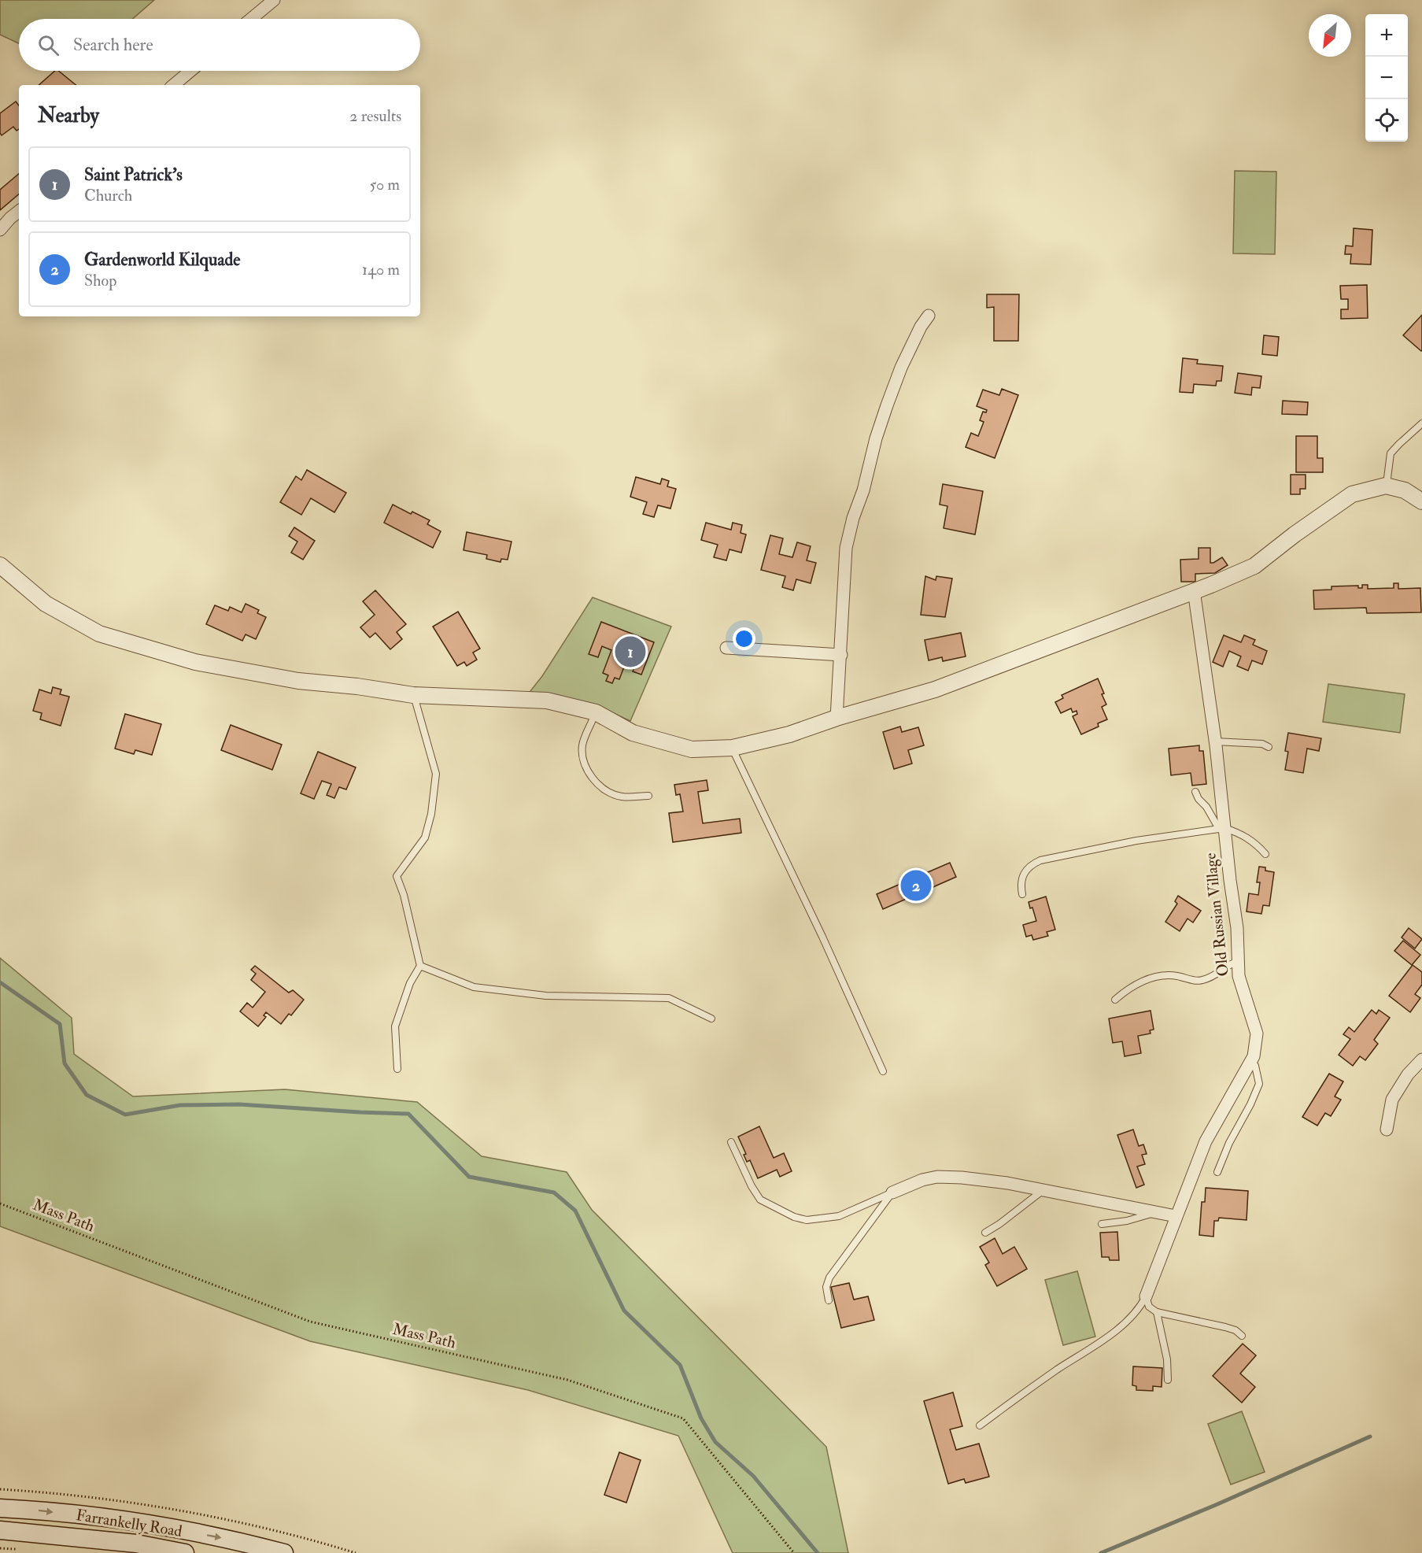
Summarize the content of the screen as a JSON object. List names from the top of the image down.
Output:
{
  "streets": {
    "main road": ["Farrankelly Road"],
    "street": ["Old Russian Village"],
    "path": ["Mass Path"]
  },
  "north": "bottom left",
  "page": {
    "map_buttons": ["+", "−"],
    "search": "Search here",
    "heading": ["Nearby", "2 results"],
    "list": [
      {
        "mark": "1",
        "name": "Saint Patrick's",
        "note": "Church",
        "value": "50 m"
      },
      {
        "mark": "2",
        "name": "Gardenworld Kilquade",
        "note": "Shop",
        "value": "140 m"
      }
    ],
    "pins": ["1", "2"]
  }
}
